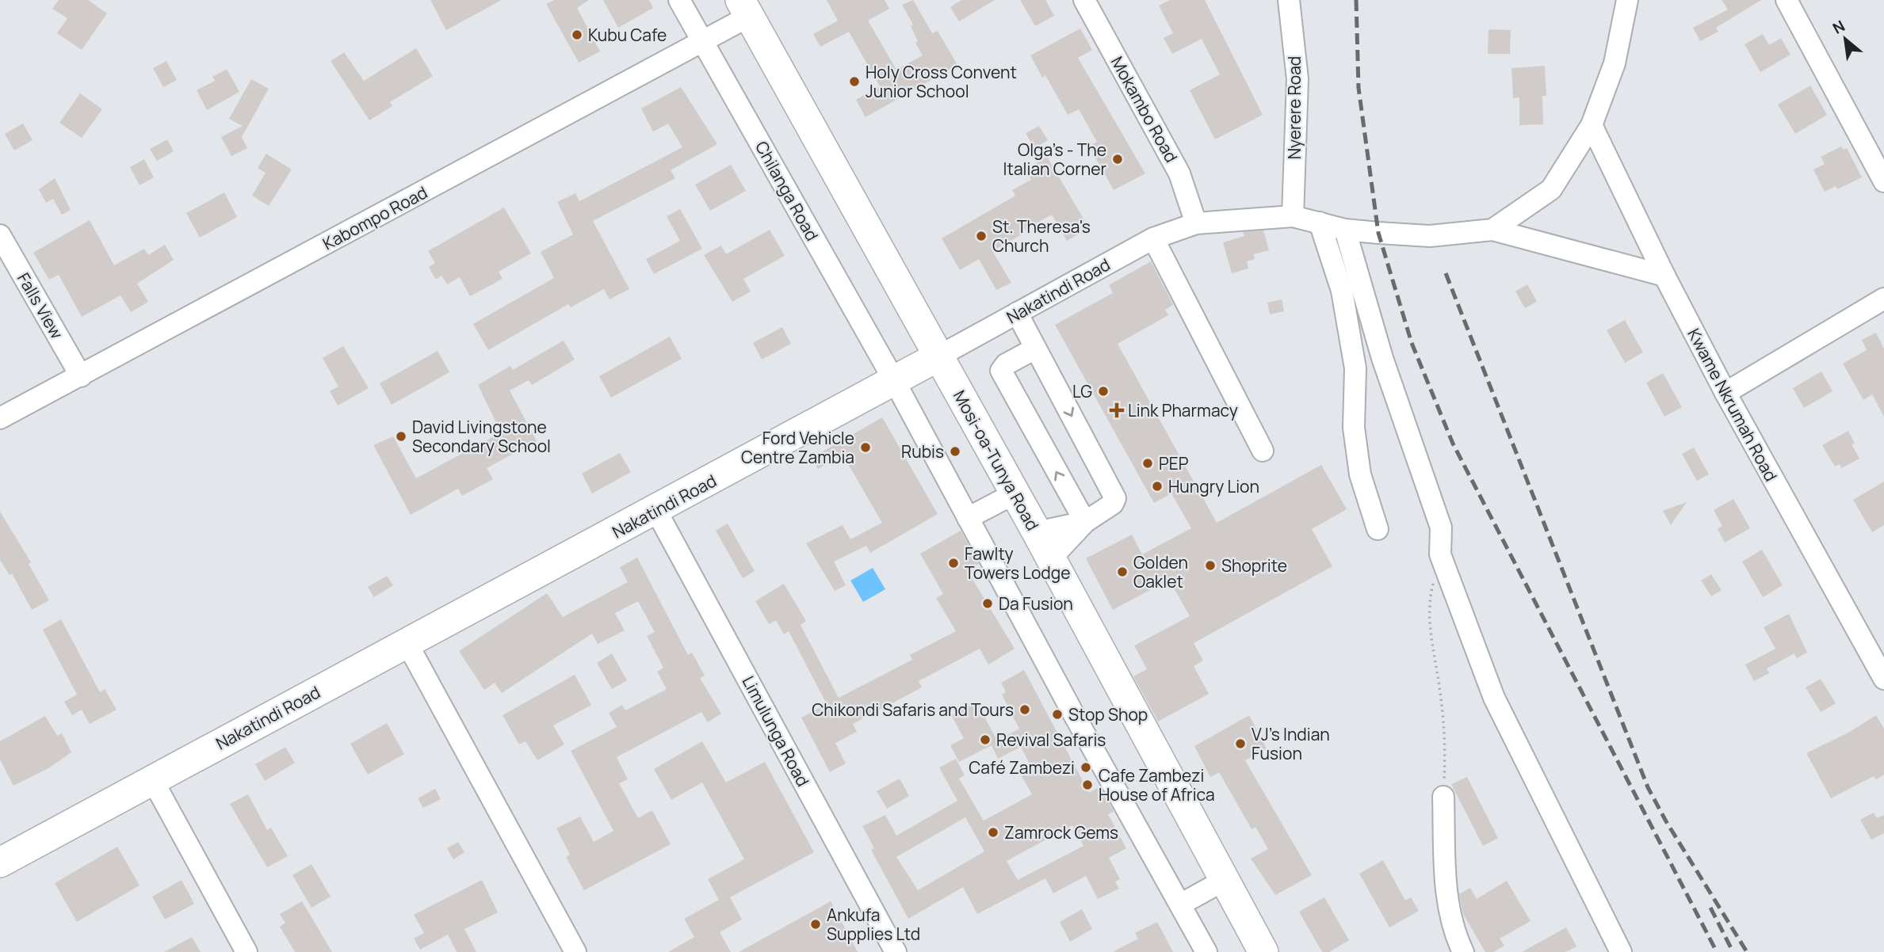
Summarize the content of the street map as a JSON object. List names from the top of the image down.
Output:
{
  "streets": {
    "highway": ["Nakatindi Road", "Mosi-oa-Tunya Road"],
    "street": [
      "Nyerere Road",
      "Mokambo Road",
      "Chilanga Road",
      "Kabompo Road",
      "Falls View",
      "Kwame Nkrumah Road",
      "Limulunga Road"
    ]
  },
  "crossings": [
    ["Nyerere Road", "Nakatindi Road"],
    ["Mokambo Road", "Nakatindi Road"],
    ["Chilanga Road", "Kabompo Road"],
    ["Chilanga Road", "Nakatindi Road"],
    ["Kabompo Road", "Falls View"],
    ["Kabompo Road", "Mosi-oa-Tunya Road"],
    ["Nakatindi Road", "Mosi-oa-Tunya Road"],
    ["Nakatindi Road", "Limulunga Road"]
  ],
  "places": {
    "other": [
      "Kubu Cafe",
      "Holy Cross Convent Junior School",
      "Olga's - The Italian Corner",
      "St. Theresa's Church",
      "LG",
      "David Livingstone Secondary School",
      "Ford Vehicle Centre Zambia",
      "Rubis",
      "PEP",
      "Hungry Lion",
      "Fawlty Towers Lodge",
      "Shoprite",
      "Golden Oaklet",
      "Da Fusion",
      "Chikondi Safaris and Tours",
      "Stop Shop",
      "Revival Safaris",
      "VJ's Indian Fusion",
      "Café Zambezi",
      "Cafe Zambezi House of Africa",
      "Zamrock Gems",
      "Ankufa Supplies Ltd"
    ],
    "health": ["Link Pharmacy"]
  },
  "north": "top left"
}
